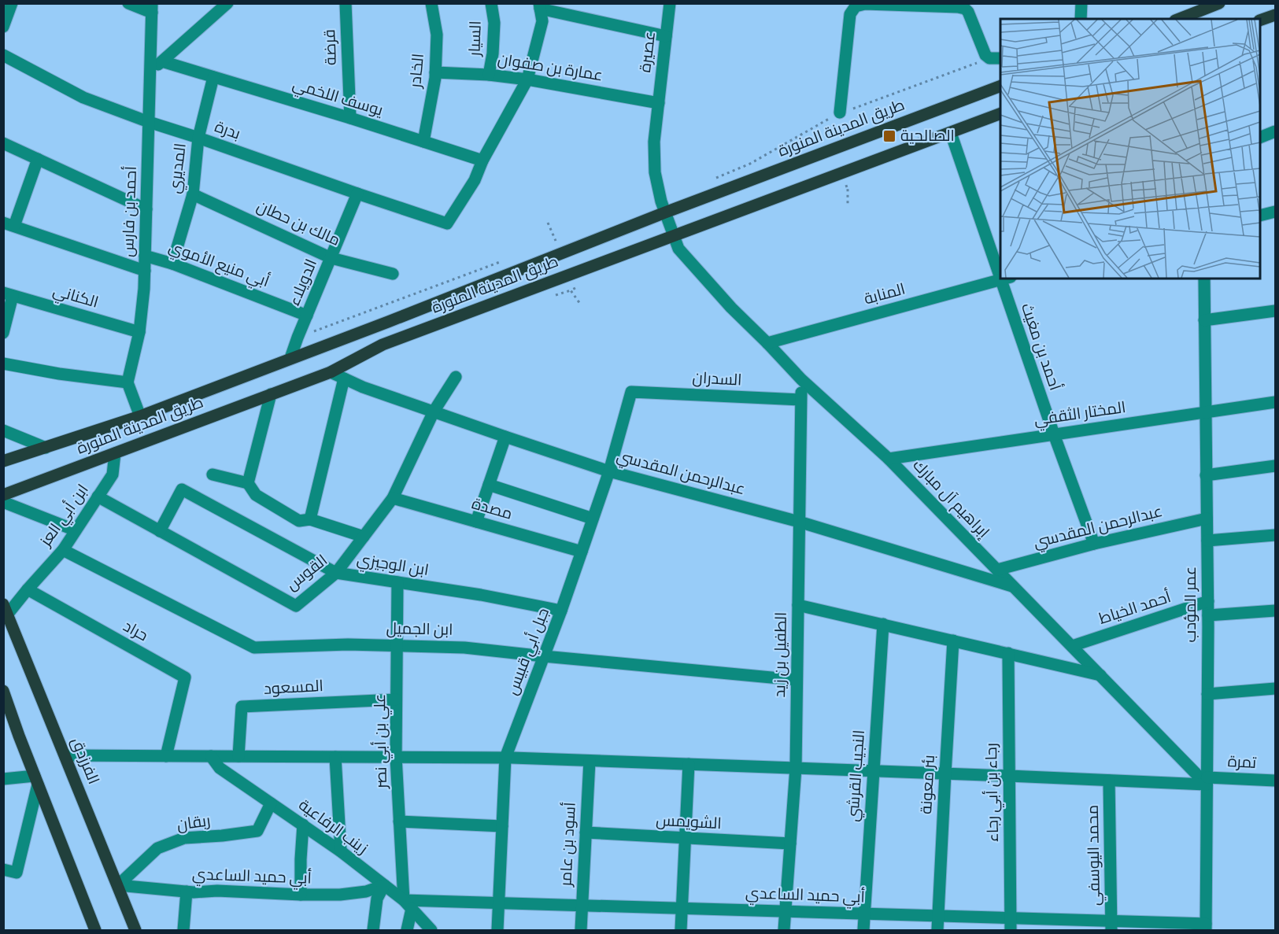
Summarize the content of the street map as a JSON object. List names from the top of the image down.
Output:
{
  "streets": {
    "main road": ["طريق المدينة المنورة", "الفرزدق"],
    "street": [
      "السيار",
      "قرضة",
      "عصيرة",
      "عمارة بن صفوان",
      "الخادر",
      "يوسف اللخمي",
      "بدرة",
      "المديري",
      "أحمد بن فارس",
      "مالك بن حطان",
      "أبي منيع الأموي",
      "الدويلاء",
      "المنابة",
      "الكناني",
      "أحمد بن مغيث",
      "السدران",
      "المختار الثقفي",
      "عبدالرحمن المقدسي",
      "إبراهيم آل مبارك",
      "مصدة",
      "ابن أبي العز",
      "ابن الوجيزي",
      "القوس",
      "عمر المؤدب",
      "أحمد الخياط",
      "ابن الجميل",
      "حراد",
      "جبل أبي قبيس",
      "الطفيل بن زيد",
      "المسعود",
      "علي بن أبي نصر",
      "تمرة",
      "النجيب القرشي",
      "بئر معونة",
      "رجاء بن أبي رجاء",
      "الشويمس",
      "ربقان",
      "زينب الرفاعية",
      "أسود بن عامر",
      "محمد اليوسفي",
      "أبي حميد الساعدي"
    ]
  },
  "crossings": [
    ["السيار", "عمارة بن صفوان"],
    ["قرضة", "يوسف اللخمي"],
    ["عصيرة", "عمارة بن صفوان"],
    ["عصيرة", "طريق المدينة المنورة"],
    ["عصيرة", "إبراهيم آل مبارك"],
    ["عمارة بن صفوان", "الخادر"],
    ["الخادر", "يوسف اللخمي"],
    ["يوسف اللخمي", "بدرة"],
    ["يوسف اللخمي", "المديري"],
    ["طريق المدينة المنورة", "الدويلاء"],
    ["طريق المدينة المنورة", "أحمد بن مغيث"],
    ["طريق المدينة المنورة", "عبدالرحمن المقدسي"],
    ["طريق المدينة المنورة", "إبراهيم آل مبارك"],
    ["طريق المدينة المنورة", "ابن أبي العز"],
    ["بدرة", "المديري"],
    ["بدرة", "أحمد بن فارس"],
    ["بدرة", "الدويلاء"],
    ["المديري", "مالك بن حطان"],
    ["المديري", "أبي منيع الأموي"],
    ["أحمد بن فارس", "أبي منيع الأموي"],
    ["أحمد بن فارس", "الكناني"],
    ["مالك بن حطان", "الدويلاء"],
    ["أبي منيع الأموي", "الدويلاء"],
    ["المنابة", "أحمد بن مغيث"],
    ["المنابة", "إبراهيم آل مبارك"],
    ["أحمد بن مغيث", "المختار الثقفي"],
    ["أحمد بن مغيث", "عبدالرحمن المقدسي"],
    ["السدران", "جبل أبي قبيس"],
    ["السدران", "الطفيل بن زيد"],
    ["المختار الثقفي", "إبراهيم آل مبارك"],
    ["المختار الثقفي", "عمر المؤدب"],
    ["عبدالرحمن المقدسي", "إبراهيم آل مبارك"],
    ["عبدالرحمن المقدسي", "القوس"],
    ["عبدالرحمن المقدسي", "عمر المؤدب"],
    ["عبدالرحمن المقدسي", "جبل أبي قبيس"],
    ["عبدالرحمن المقدسي", "الطفيل بن زيد"],
    ["إبراهيم آل مبارك", "عمر المؤدب"],
    ["إبراهيم آل مبارك", "أحمد الخياط"],
    ["إبراهيم آل مبارك", "الطفيل بن زيد"],
    ["إبراهيم آل مبارك", "تمرة"],
    ["مصدة", "القوس"],
    ["مصدة", "جبل أبي قبيس"],
    ["ابن أبي العز", "القوس"],
    ["ابن أبي العز", "ابن الجميل"],
    ["ابن أبي العز", "حراد"],
    ["ابن الوجيزي", "القوس"],
    ["ابن الوجيزي", "جبل أبي قبيس"],
    ["ابن الوجيزي", "علي بن أبي نصر"],
    ["عمر المؤدب", "أحمد الخياط"],
    ["عمر المؤدب", "تمرة"],
    ["عمر المؤدب", "أبي حميد الساعدي"],
    ["ابن الجميل", "جبل أبي قبيس"],
    ["ابن الجميل", "الطفيل بن زيد"],
    ["ابن الجميل", "علي بن أبي نصر"],
    ["حراد", "تمرة"],
    ["جبل أبي قبيس", "تمرة"],
    ["جبل أبي قبيس", "أبي حميد الساعدي"],
    ["الطفيل بن زيد", "تمرة"],
    ["الطفيل بن زيد", "الشويمس"],
    ["الطفيل بن زيد", "أبي حميد الساعدي"],
    ["المسعود", "علي بن أبي نصر"],
    ["المسعود", "تمرة"],
    ["علي بن أبي نصر", "تمرة"],
    ["علي بن أبي نصر", "زينب الرفاعية"],
    ["علي بن أبي نصر", "أبي حميد الساعدي"],
    ["الفرزدق", "تمرة"],
    ["الفرزدق", "ربقان"],
    ["الفرزدق", "أبي حميد الساعدي"],
    ["تمرة", "النجيب القرشي"],
    ["تمرة", "بئر معونة"],
    ["تمرة", "رجاء بن أبي رجاء"],
    ["تمرة", "زينب الرفاعية"],
    ["تمرة", "أسود بن عامر"],
    ["تمرة", "محمد اليوسفي"],
    ["النجيب القرشي", "أبي حميد الساعدي"],
    ["بئر معونة", "أبي حميد الساعدي"],
    ["رجاء بن أبي رجاء", "أبي حميد الساعدي"],
    ["الشويمس", "أسود بن عامر"],
    ["ربقان", "زينب الرفاعية"],
    ["ربقان", "أبي حميد الساعدي"],
    ["زينب الرفاعية", "أبي حميد الساعدي"],
    ["أسود بن عامر", "أبي حميد الساعدي"],
    ["محمد اليوسفي", "أبي حميد الساعدي"]
  ],
  "places": {
    "transit": ["الصالحية"]
  }
}
